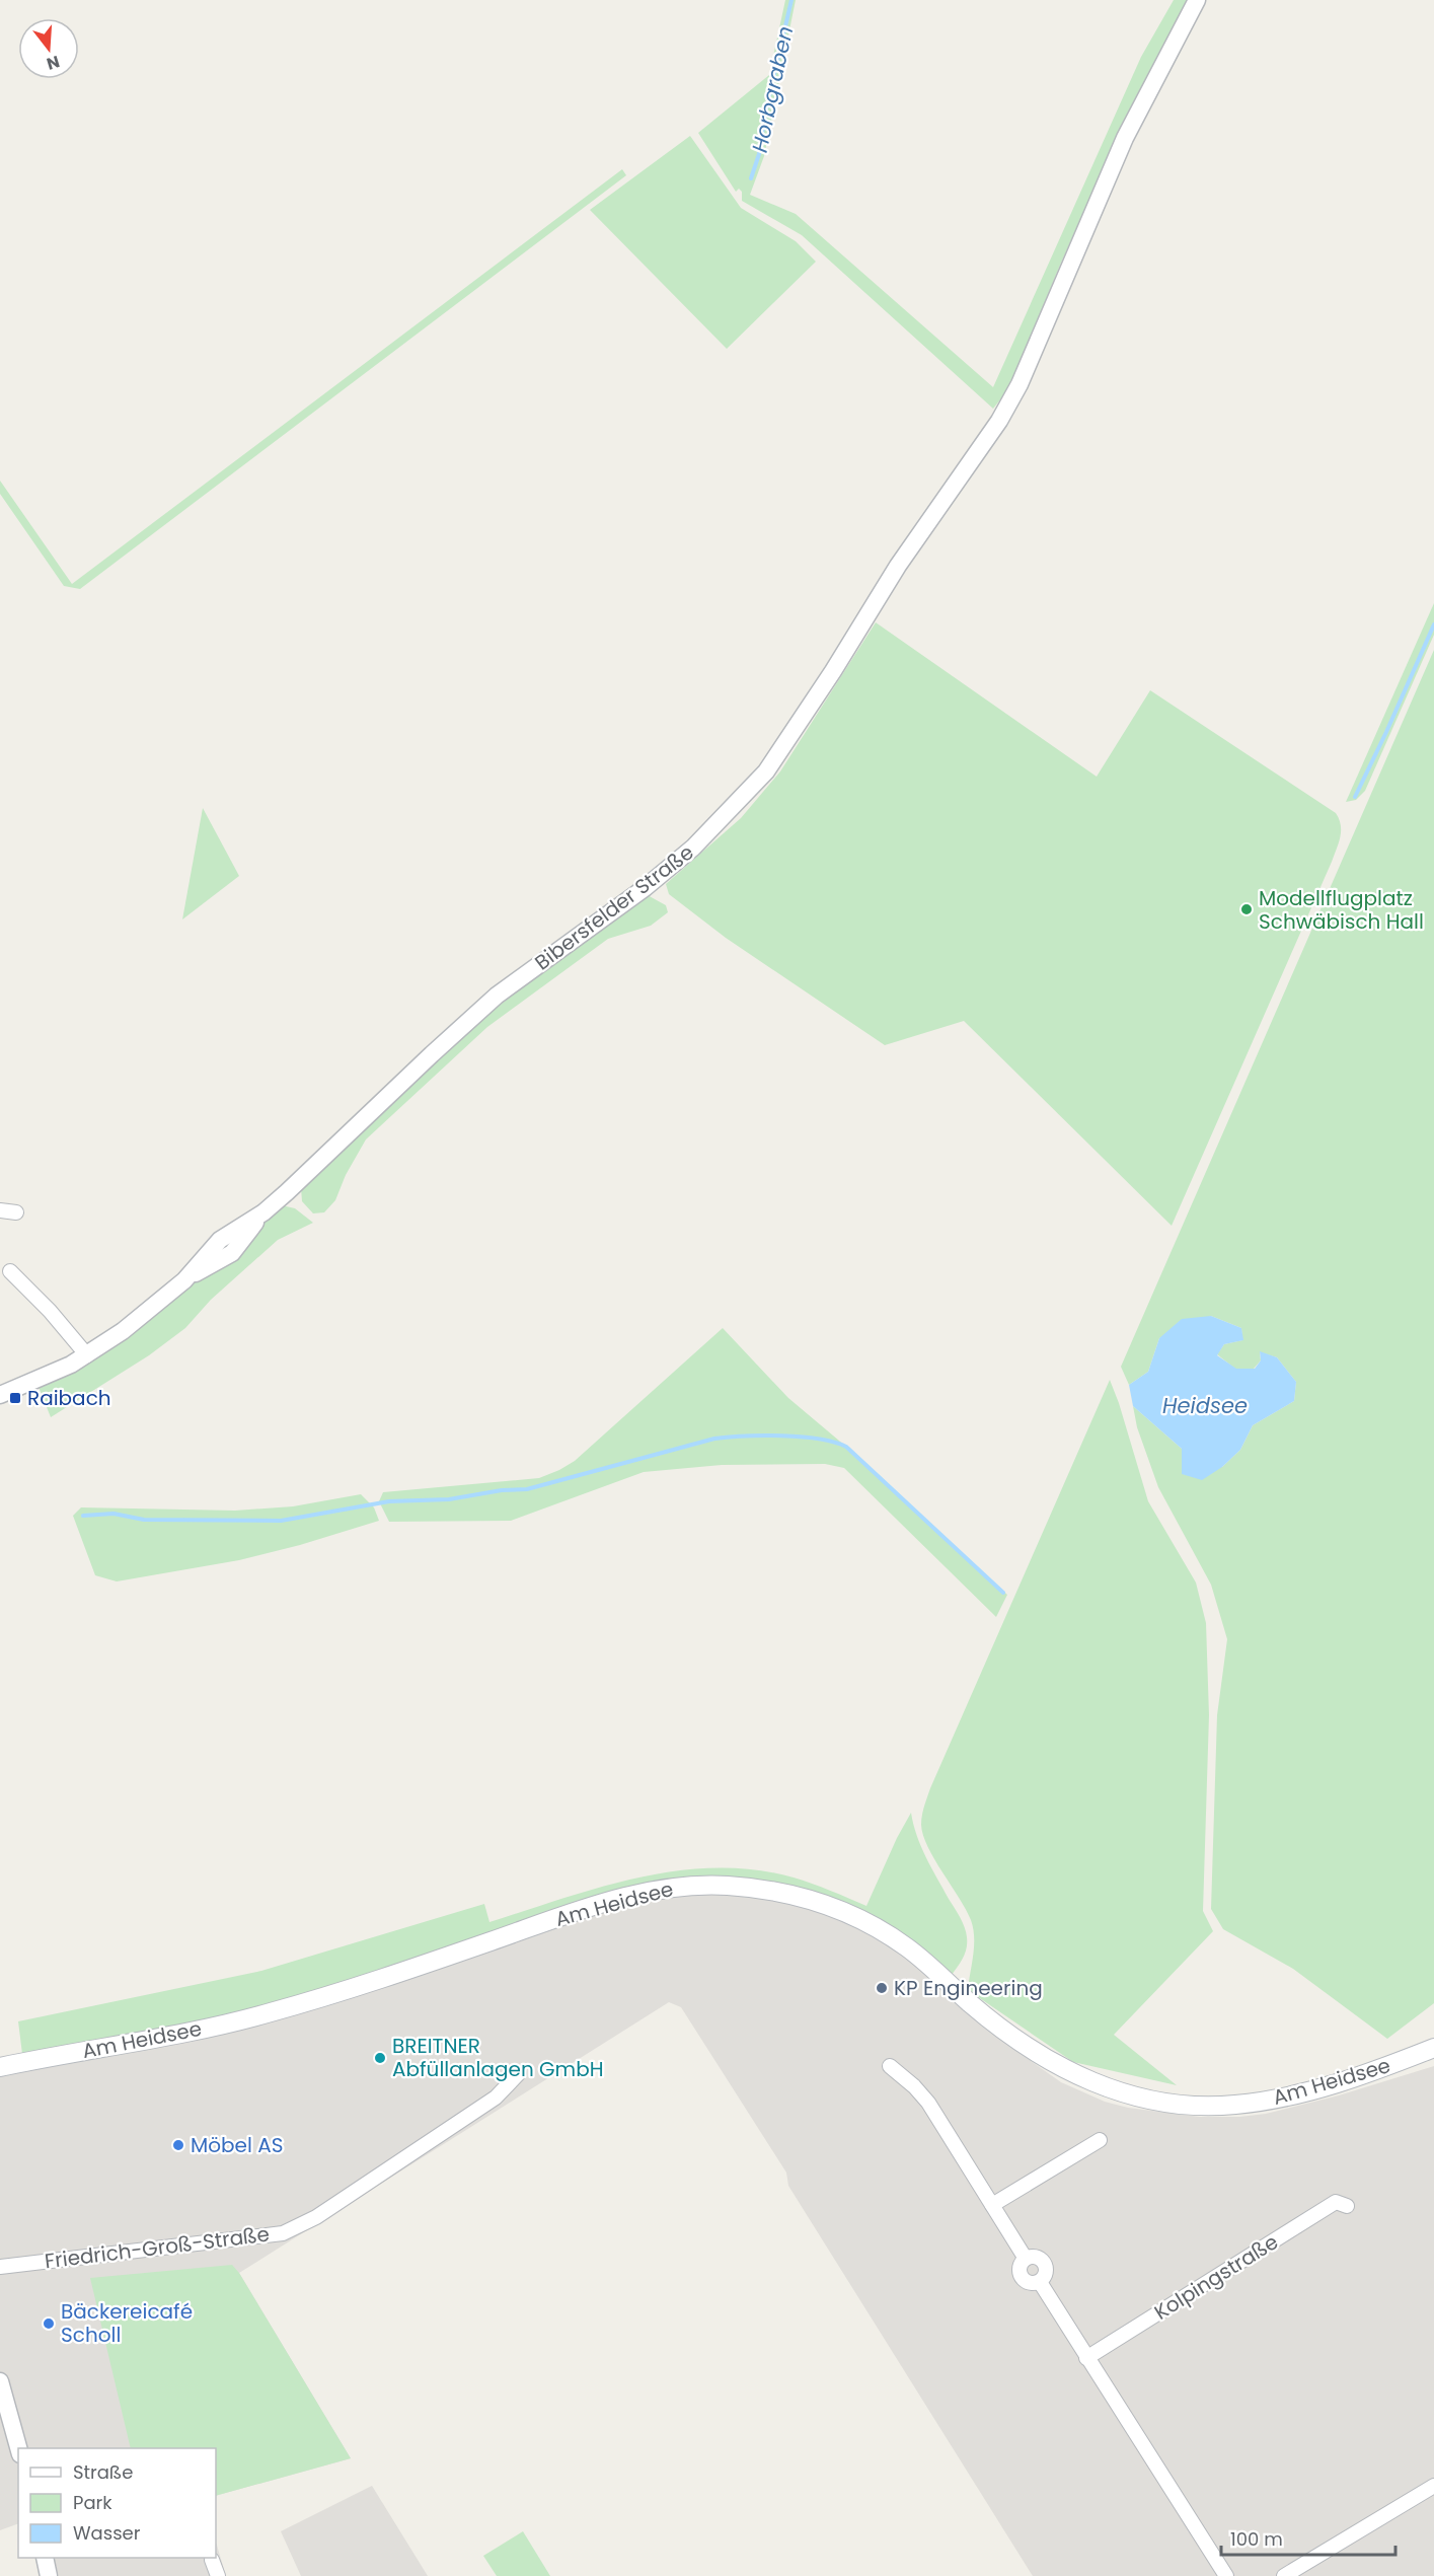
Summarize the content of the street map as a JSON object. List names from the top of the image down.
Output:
{
  "streets": {
    "main road": ["Am Heidsee"],
    "street": ["Bibersfelder Straße", "Friedrich-Groß-Straße", "Kolpingstraße"]
  },
  "water": ["Horbgraben", "Heidsee"],
  "places": {
    "other": [
      "Modellflugplatz Schwäbisch Hall",
      "KP Engineering",
      "BREITNER Abfüllanlagen GmbH",
      "Möbel AS",
      "Bäckereicafé Scholl"
    ],
    "transit": ["Raibach"]
  },
  "legend": ["Straße", "Park", "Wasser"],
  "scale_bar": "100 m",
  "north": "bottom"
}
